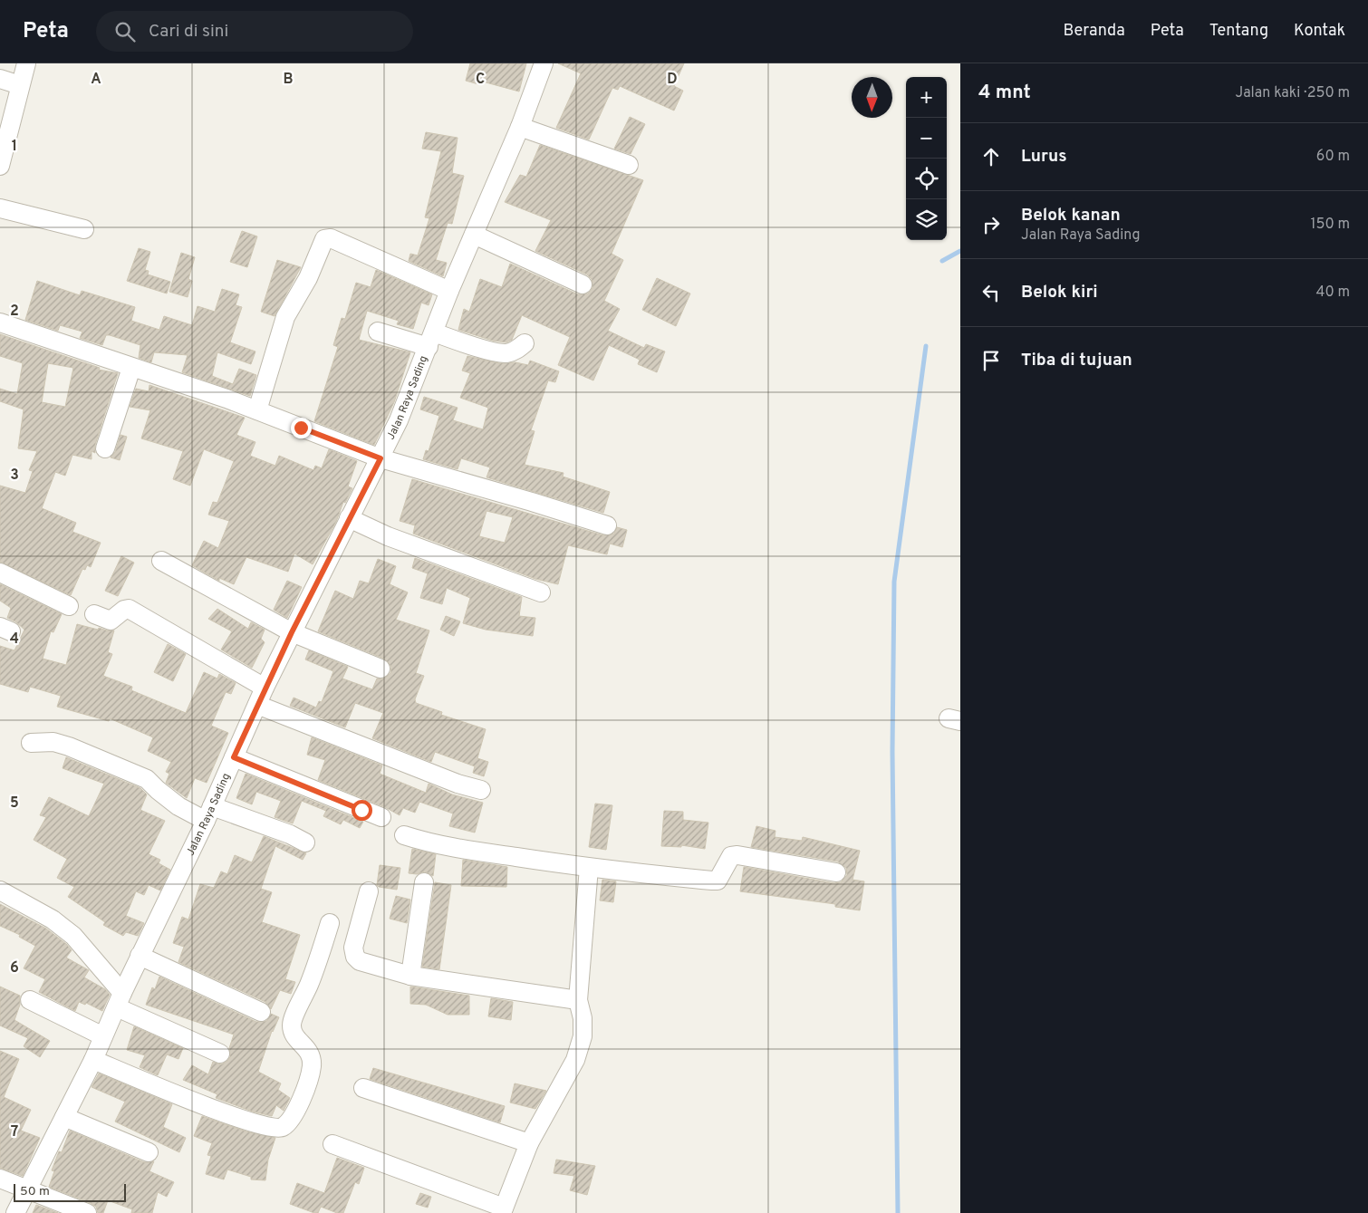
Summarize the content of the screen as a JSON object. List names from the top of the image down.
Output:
{
  "streets": {
    "street": ["Jalan Raya Sading"]
  },
  "scale_bar": "50 m",
  "north": "bottom",
  "page": {
    "header": "Peta",
    "search": "Cari di sini",
    "nav": [
      "Beranda",
      "Peta",
      "Tentang",
      "Kontak"
    ],
    "heading": ["4 mnt", "Jalan kaki · 250 m"],
    "map_buttons": ["+", "−"],
    "list": [
      ["Lurus", "60 m"],
      ["Belok kanan", "Jalan Raya Sading", "150 m"],
      ["Belok kiri", "40 m"],
      "Tiba di tujuan"
    ],
    "scale": "50 m"
  },
  "grid": {
    "columns": [
      "A",
      "B",
      "C",
      "D"
    ],
    "rows": [
      "1",
      "2",
      "3",
      "4",
      "5",
      "6",
      "7"
    ]
  }
}
